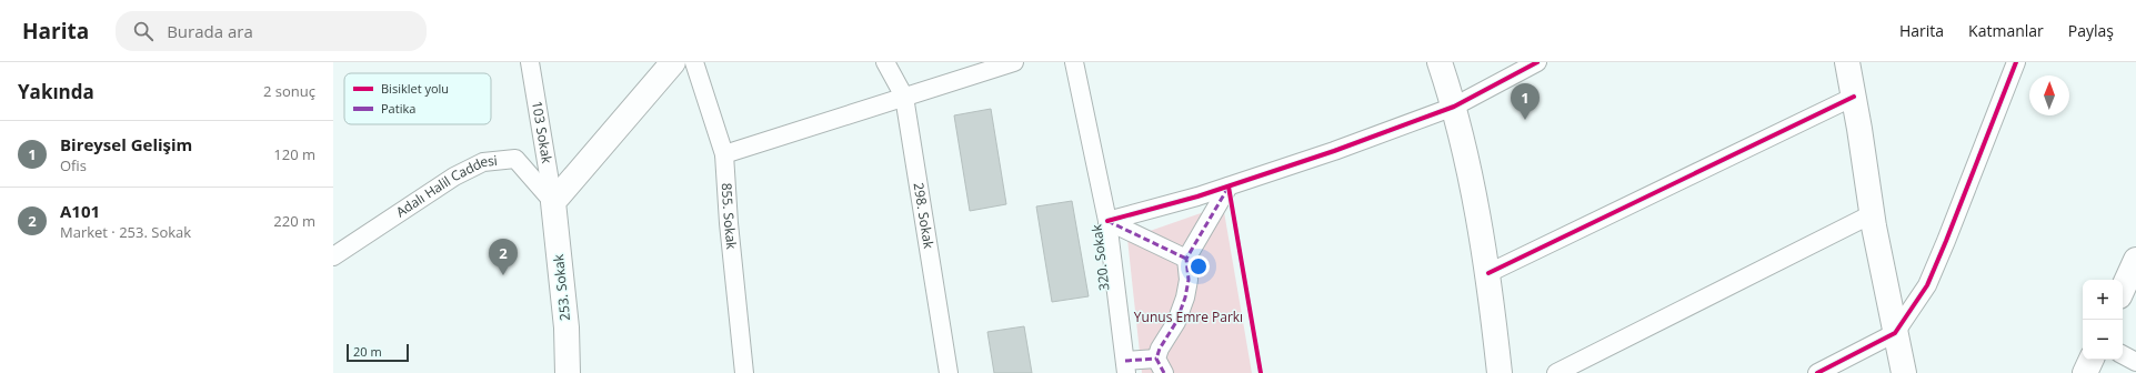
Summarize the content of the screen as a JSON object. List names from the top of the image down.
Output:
{
  "streets": {
    "street": [
      "103 Sokak",
      "Adalı Halil Caddesi",
      "855. Sokak",
      "298. Sokak",
      "320. Sokak",
      "253. Sokak"
    ]
  },
  "crossings": [
    ["103 Sokak", "Adalı Halil Caddesi"],
    ["103 Sokak", "253. Sokak"],
    ["Adalı Halil Caddesi", "253. Sokak"]
  ],
  "parks": ["Yunus Emre Parkı"],
  "legend": ["Bisiklet yolu", "Patika"],
  "scale_bar": "20 m",
  "north": "top",
  "page": {
    "header": "Harita",
    "search": "Burada ara",
    "nav": ["Harita", "Katmanlar", "Paylaş"],
    "heading": ["Yakında", "2 sonuç"],
    "pins": ["1", "2"],
    "list": [
      {
        "mark": "1",
        "name": "Bireysel Gelişim",
        "note": "Ofis",
        "value": "120 m"
      },
      {
        "mark": "2",
        "name": "A101",
        "note": "Market · 253. Sokak",
        "value": "220 m"
      }
    ],
    "map_buttons": ["+", "−"],
    "scale": "20 m"
  }
}
